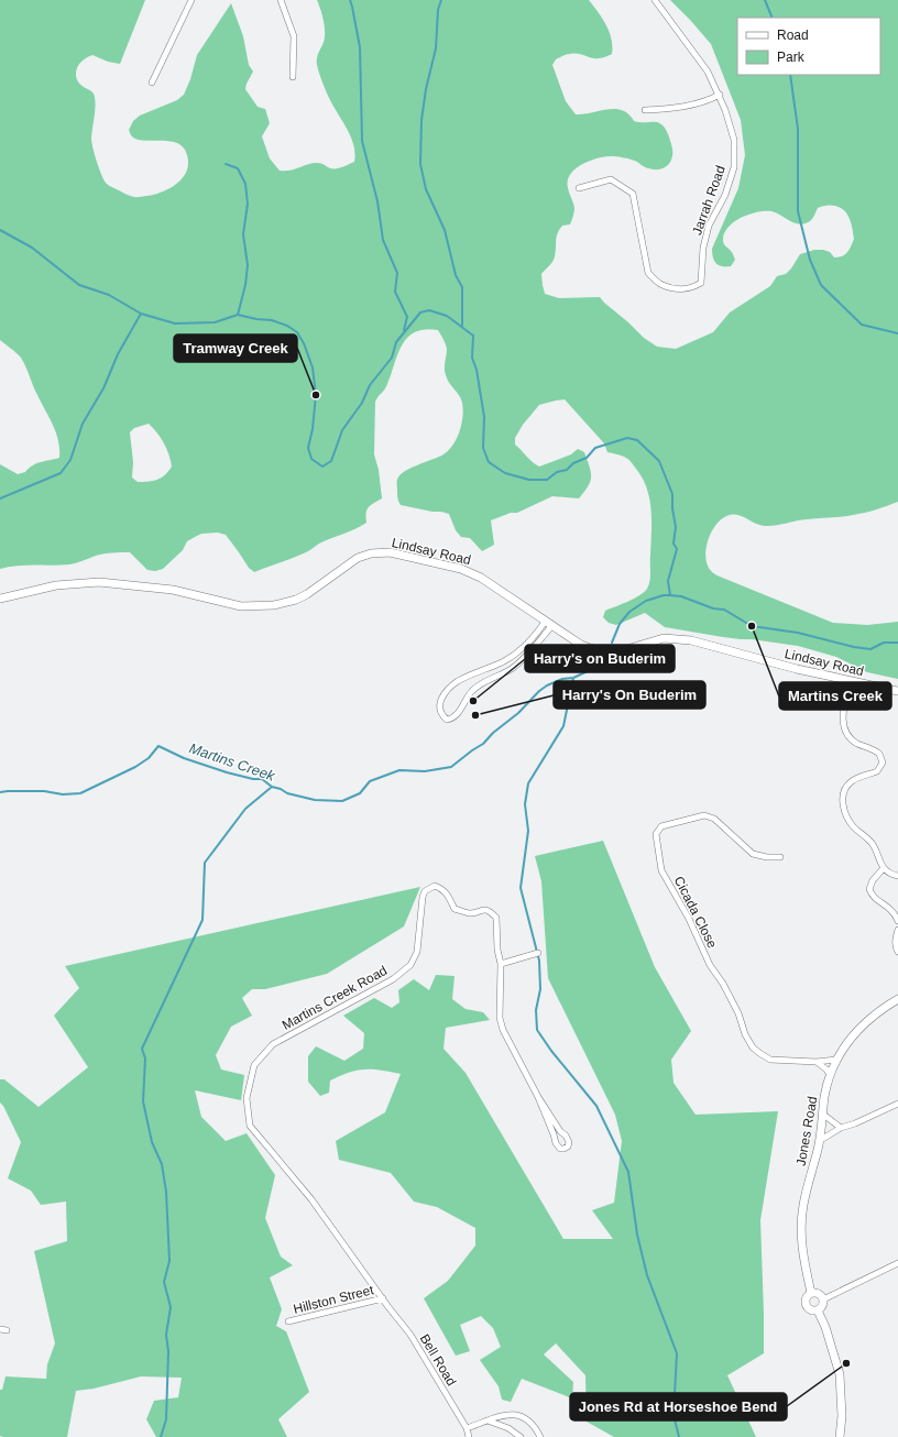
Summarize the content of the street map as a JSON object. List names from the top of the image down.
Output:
{
  "streets": {
    "street": [
      "Jarrah Road",
      "Lindsay Road",
      "Cicada Close",
      "Martins Creek Road",
      "Jones Road",
      "Hillston Street",
      "Bell Road"
    ]
  },
  "crossings": [
    ["Cicada Close", "Jones Road"],
    ["Martins Creek Road", "Hillston Street"],
    ["Martins Creek Road", "Bell Road"],
    ["Hillston Street", "Bell Road"]
  ],
  "water": ["Martins Creek"],
  "places": [
    "Tramway Creek",
    "Martins Creek",
    "Harry's on Buderim",
    "Harry's On Buderim",
    "Jones Rd at Horseshoe Bend"
  ],
  "legend": ["Road", "Park"]
}
